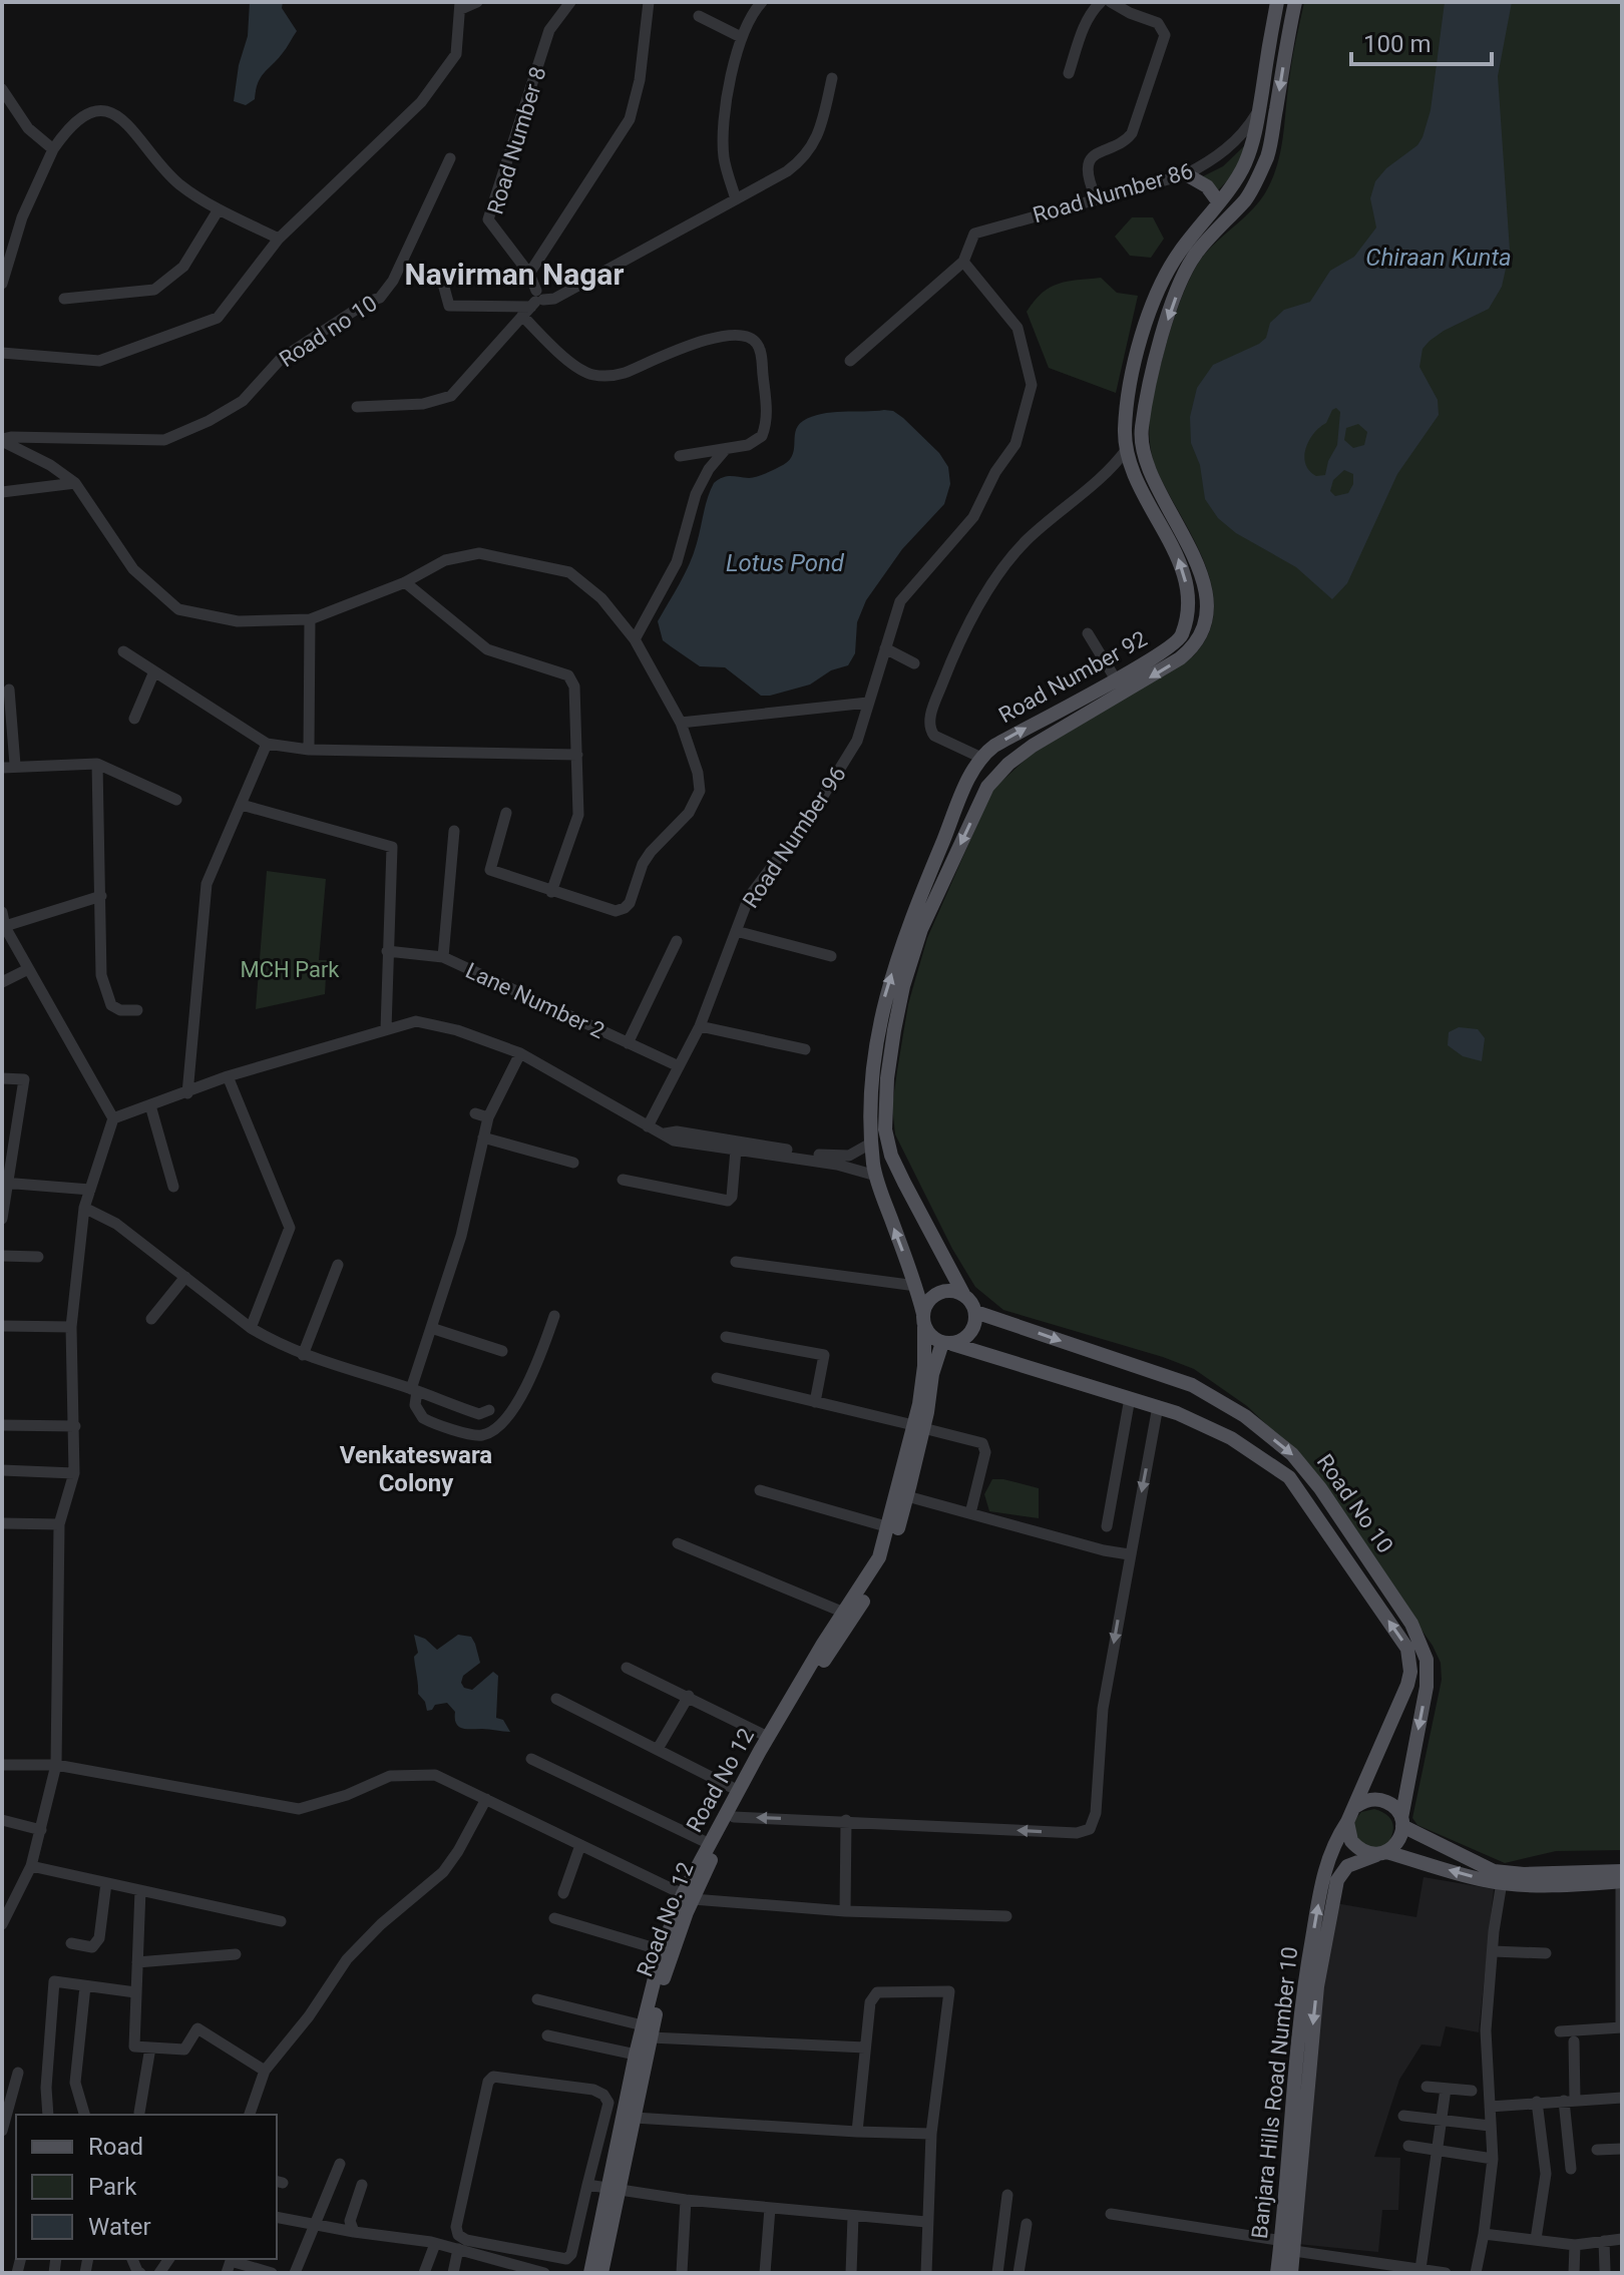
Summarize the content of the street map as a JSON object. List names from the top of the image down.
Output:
{
  "streets": {
    "main road": [
      "Road Number 92",
      "Road No 10",
      "Road No 12",
      "Road No. 12",
      "Banjara Hills Road Number 10"
    ],
    "street": [
      "Road Number 8",
      "Road Number 86",
      "Road no 10",
      "Road Number 96",
      "Lane Number 2"
    ]
  },
  "crossings": [
    ["Road Number 86", "Road Number 92"],
    ["Road Number 86", "Road Number 96"],
    ["Road Number 92", "Road No 10"],
    ["Road Number 92", "Road No 12"],
    ["Road Number 92", "Road No. 12"],
    ["Road Number 96", "Lane Number 2"],
    ["Road No 10", "Road No 12"],
    ["Road No 10", "Road No. 12"],
    ["Road No 10", "Banjara Hills Road Number 10"],
    ["Road No 12", "Road No. 12"]
  ],
  "districts": ["Navirman Nagar", "Venkateswara Colony"],
  "water": ["Chiraan Kunta", "Lotus Pond"],
  "parks": ["MCH Park"],
  "legend": ["Road", "Park", "Water"],
  "scale_bar": "100 m"
}
